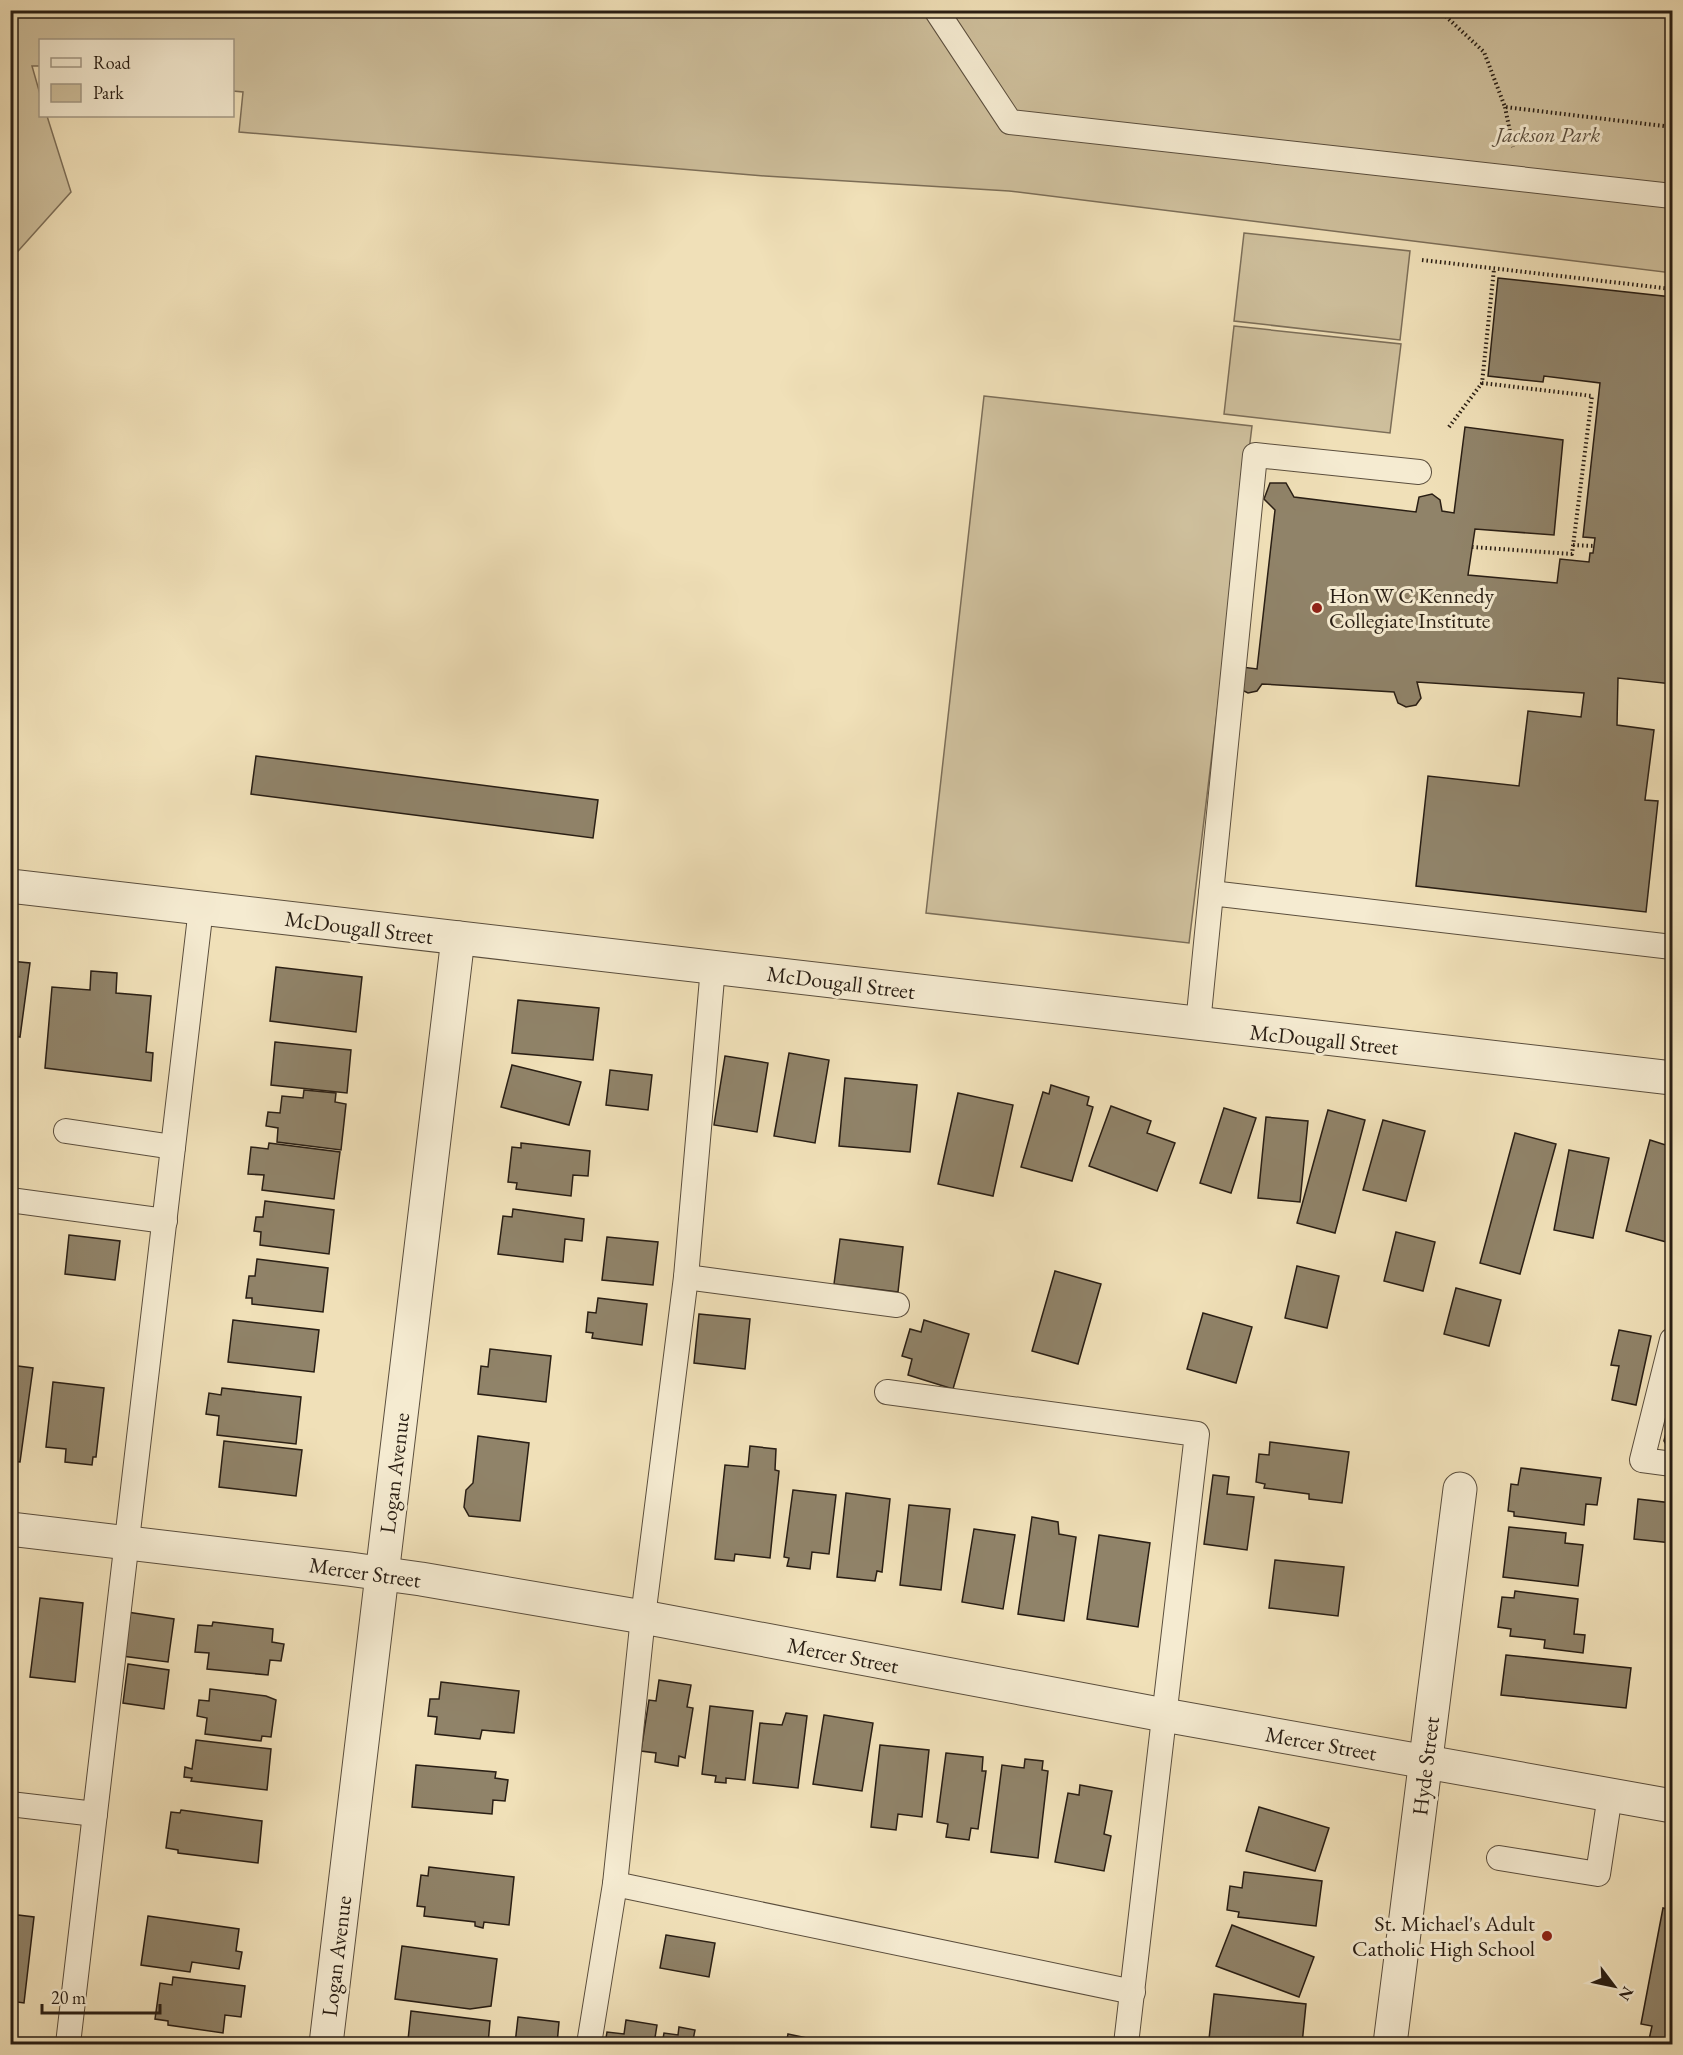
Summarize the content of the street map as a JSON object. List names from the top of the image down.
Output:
{
  "streets": {
    "street": [
      "McDougall Street",
      "Logan Avenue",
      "Mercer Street",
      "Hyde Street"
    ]
  },
  "crossings": [
    ["McDougall Street", "Logan Avenue"],
    ["Logan Avenue", "Mercer Street"],
    ["Mercer Street", "Hyde Street"]
  ],
  "parks": ["Jackson Park"],
  "places": ["Hon W C Kennedy Collegiate Institute", "St. Michael's Adult Catholic High School"],
  "legend": ["Road", "Park"],
  "scale_bar": "20 m",
  "north": "bottom right"
}
